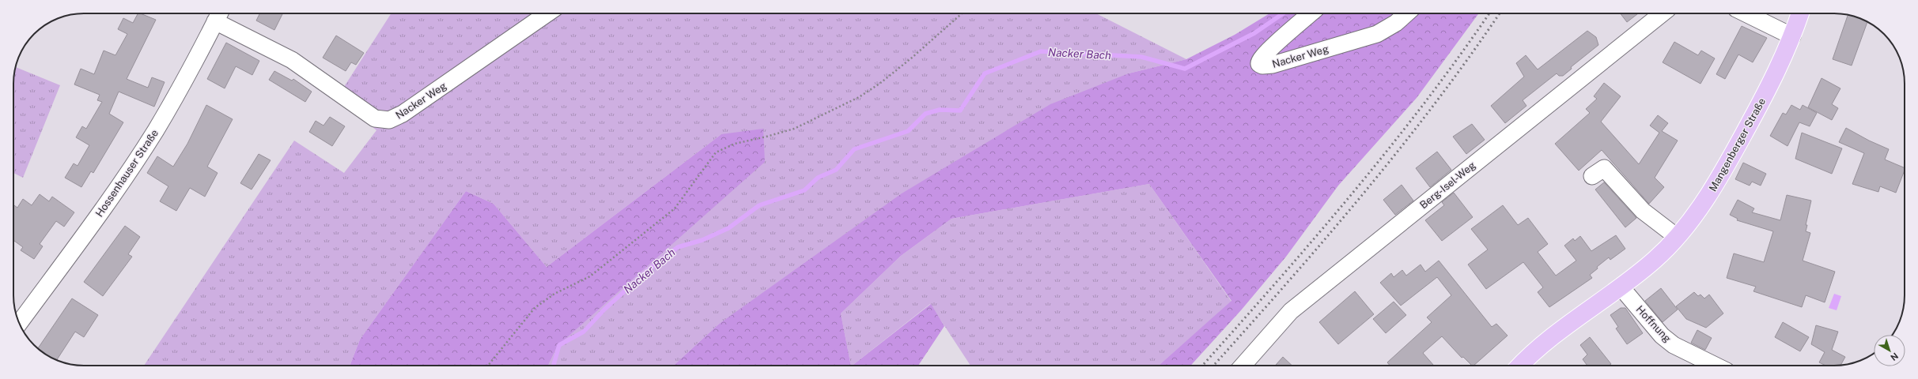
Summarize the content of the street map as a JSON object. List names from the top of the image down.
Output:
{
  "streets": {
    "main road": ["Mangenberger Straße"],
    "street": [
      "Nacker Weg",
      "Hossenhauser Straße",
      "Berg-Isel-Weg",
      "Hoffnung"
    ]
  },
  "crossings": [
    ["Nacker Weg", "Hossenhauser Straße"],
    ["Mangenberger Straße", "Hoffnung"]
  ],
  "water": ["Nacker Bach"],
  "north": "bottom right"
}
